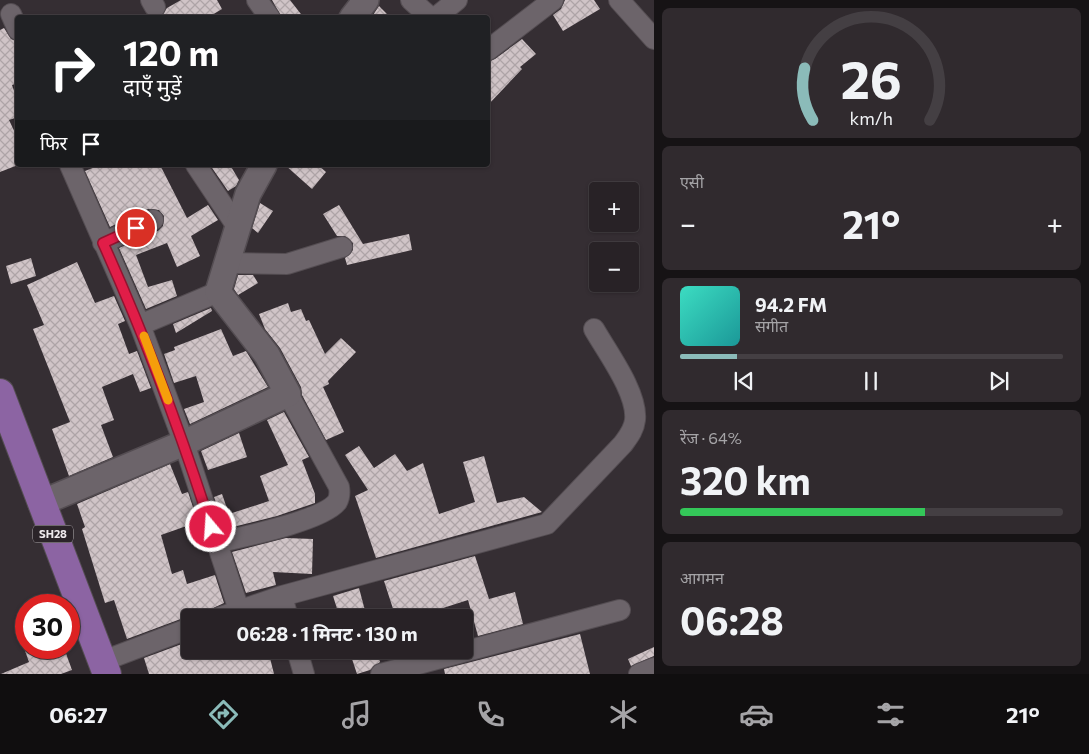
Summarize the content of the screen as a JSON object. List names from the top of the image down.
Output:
{
  "streets": {
    "main road": ["SH28"]
  },
  "page": {
    "turn": ["120 m", "दाएँ मुड़ें"],
    "then": "फिर",
    "tile": [
      "एसी",
      ["रेंज · 64%", "320 km"],
      ["आगमन", "06:28"]
    ],
    "map_buttons": ["+", "−"],
    "heat": ["−", "21°", "+"],
    "song": ["94.2 FM", "संगीत"],
    "limit": "30",
    "trip": "06:28 · 1 मिनट · 130 m",
    "tabs": ["06:27", "21°"],
    "gauge": ["26", "km/h"]
  }
}
